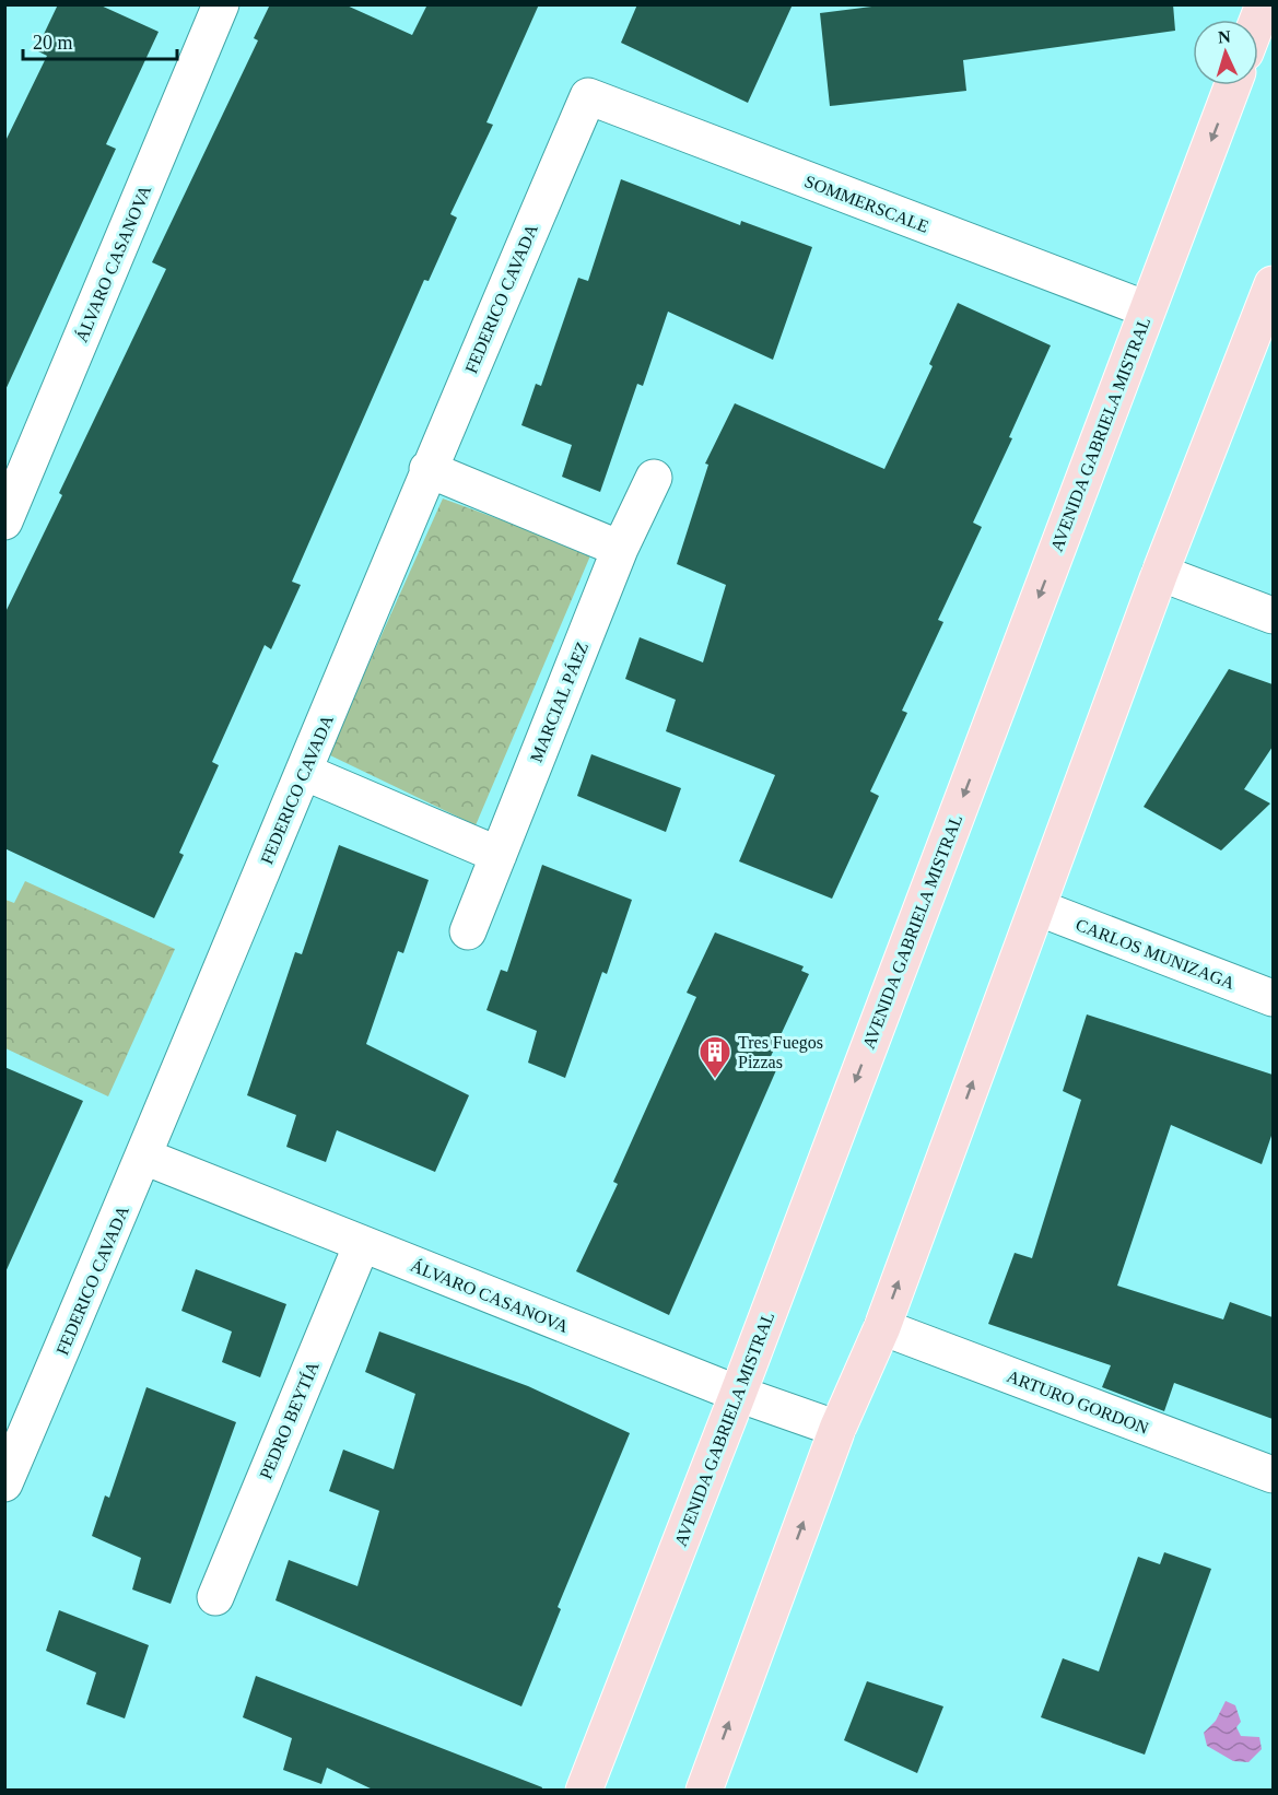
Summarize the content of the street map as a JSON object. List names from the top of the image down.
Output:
{
  "streets": {
    "main road": ["AVENIDA GABRIELA MISTRAL"],
    "street": [
      "SOMMERSCALE",
      "ÁLVARO CASANOVA",
      "FEDERICO CAVADA",
      "MARCIAL PÁEZ",
      "CARLOS MUNIZAGA",
      "ARTURO GORDON",
      "PEDRO BEYTÍA"
    ]
  },
  "crossings": [
    ["SOMMERSCALE", "FEDERICO CAVADA"],
    ["SOMMERSCALE", "AVENIDA GABRIELA MISTRAL"],
    ["ÁLVARO CASANOVA", "FEDERICO CAVADA"],
    ["ÁLVARO CASANOVA", "AVENIDA GABRIELA MISTRAL"],
    ["ÁLVARO CASANOVA", "PEDRO BEYTÍA"]
  ],
  "places": {
    "building": ["Tres Fuegos Pizzas"]
  },
  "scale_bar": "20 m",
  "north": "top"
}
